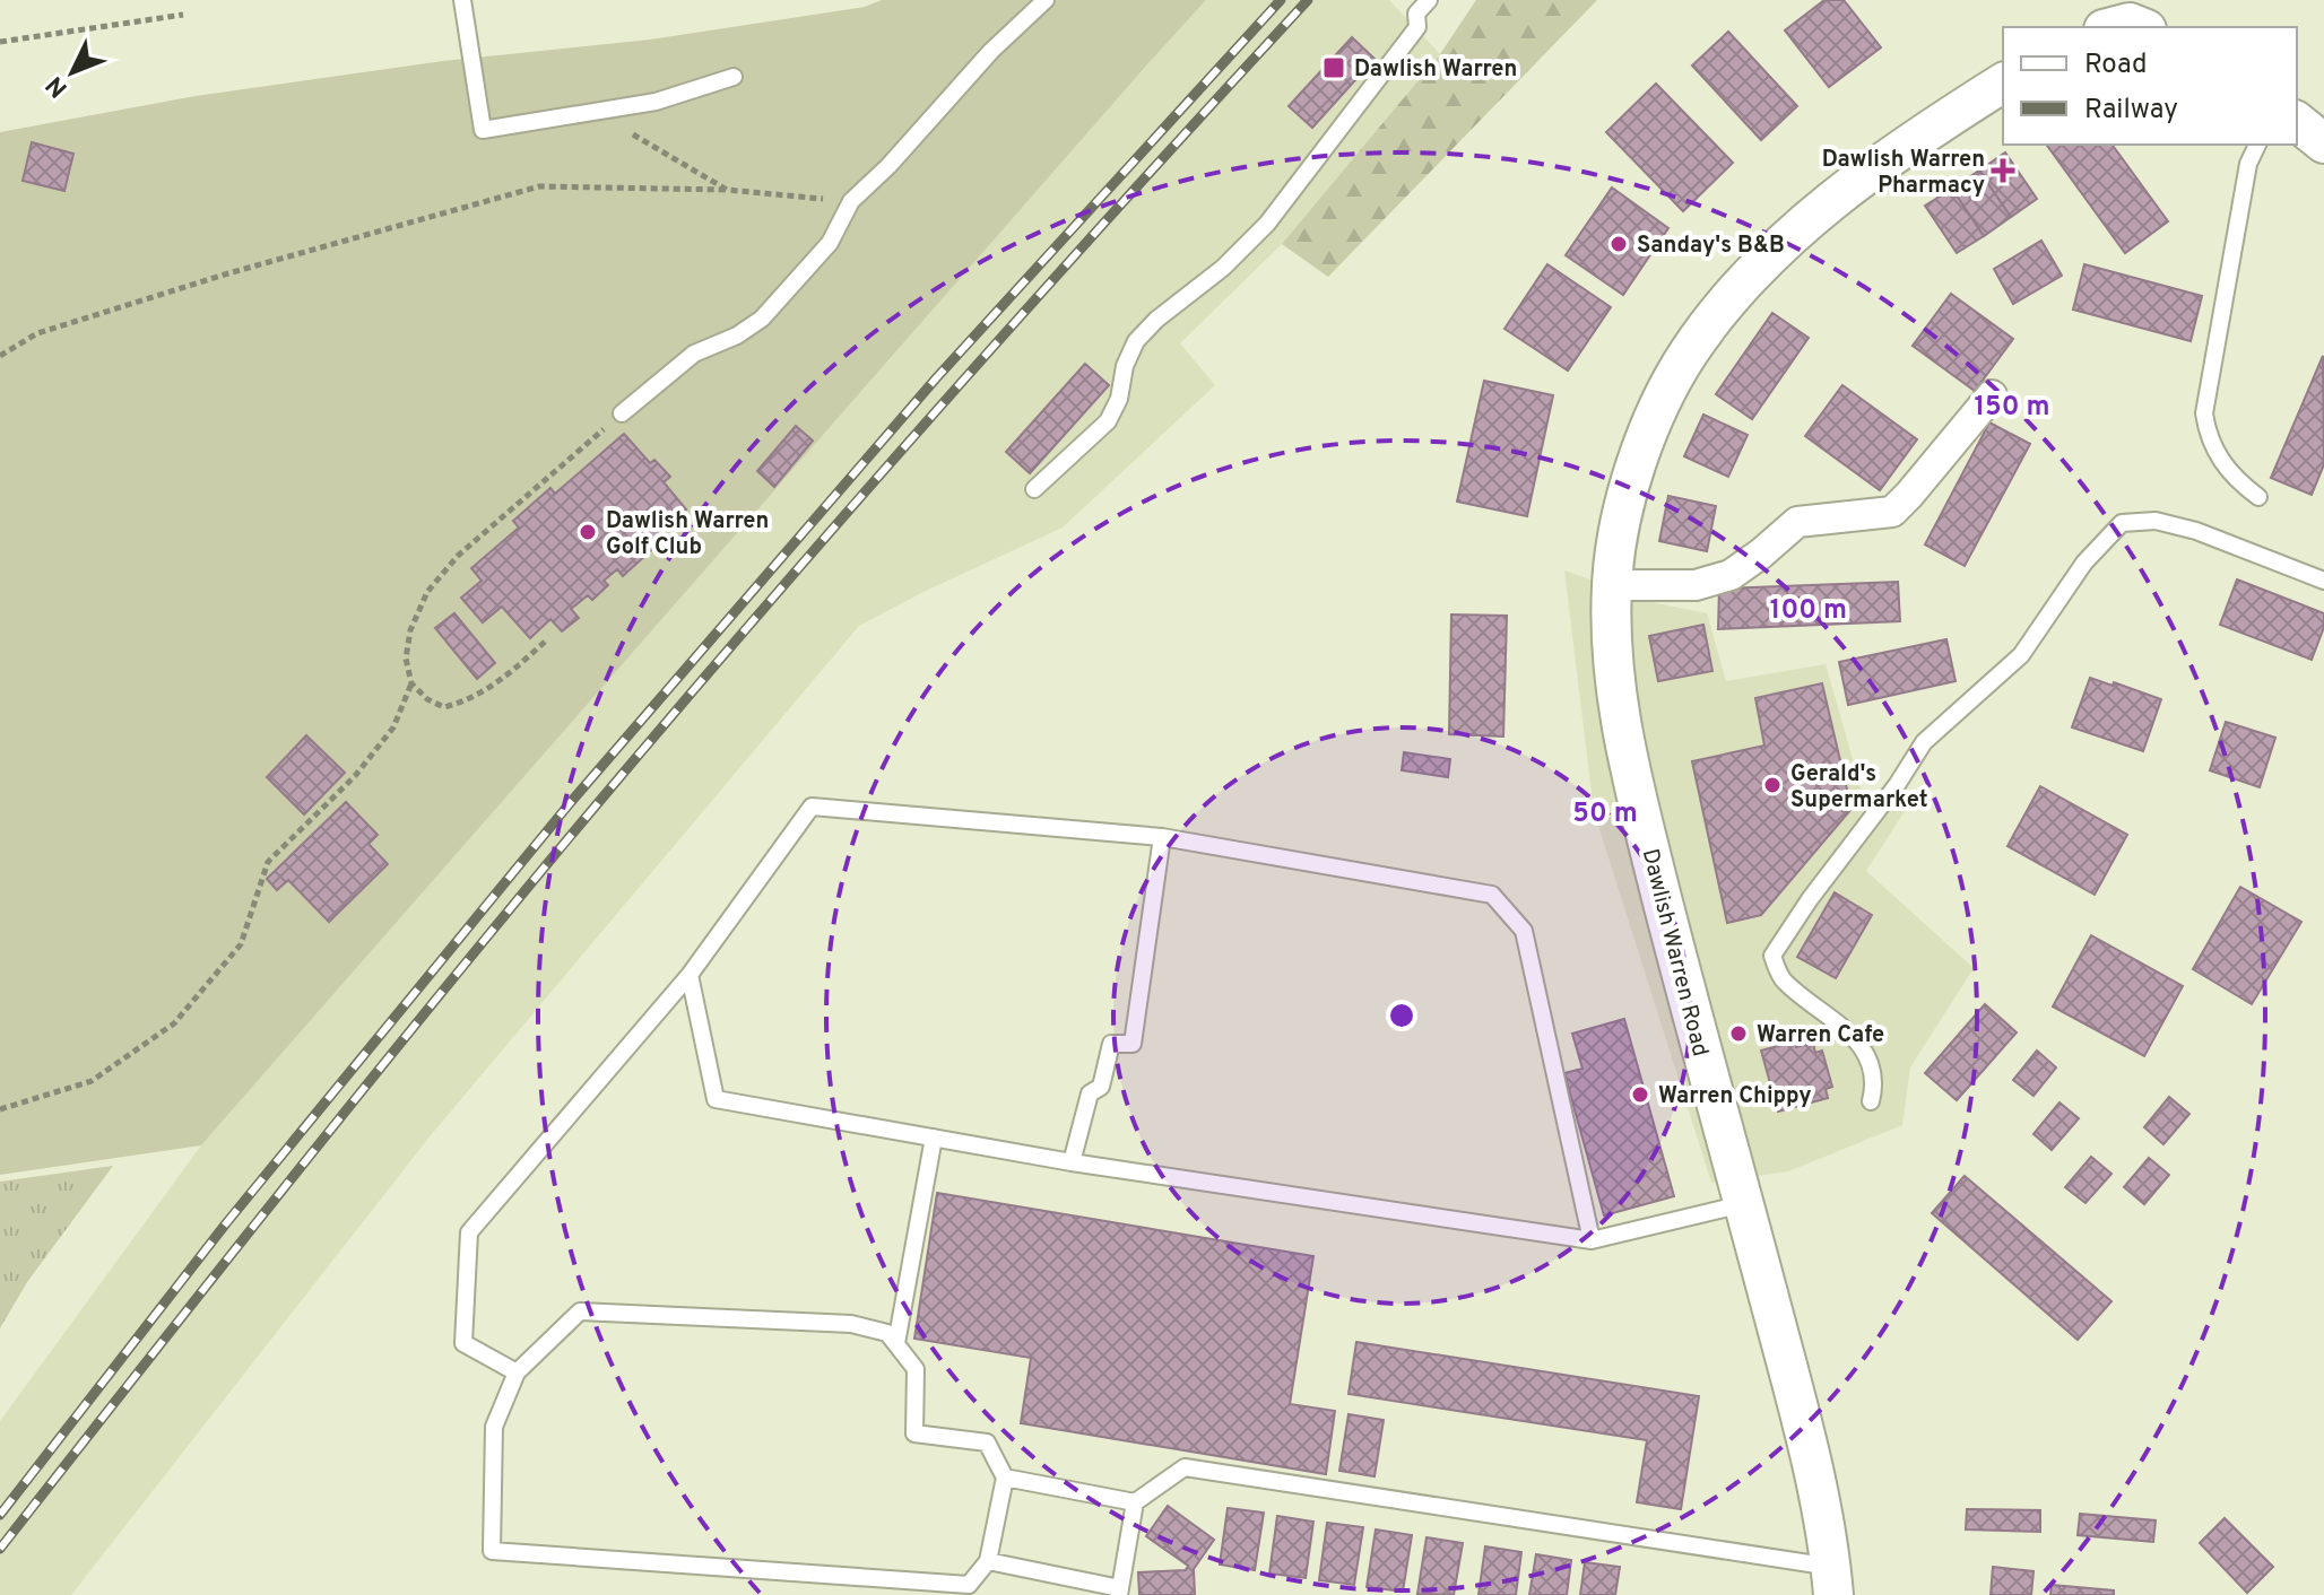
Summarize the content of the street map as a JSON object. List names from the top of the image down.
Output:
{
  "streets": {
    "street": ["Dawlish Warren Road"]
  },
  "places": {
    "transit": ["Dawlish Warren"],
    "health": ["Dawlish Warren Pharmacy"],
    "other": [
      "Sanday's B&B",
      "Dawlish Warren Golf Club",
      "Gerald's Supermarket",
      "Warren Cafe",
      "Warren Chippy"
    ]
  },
  "legend": ["Road", "Railway"],
  "north": "bottom left",
  "rings": ["150 m", "100 m", "50 m"]
}
